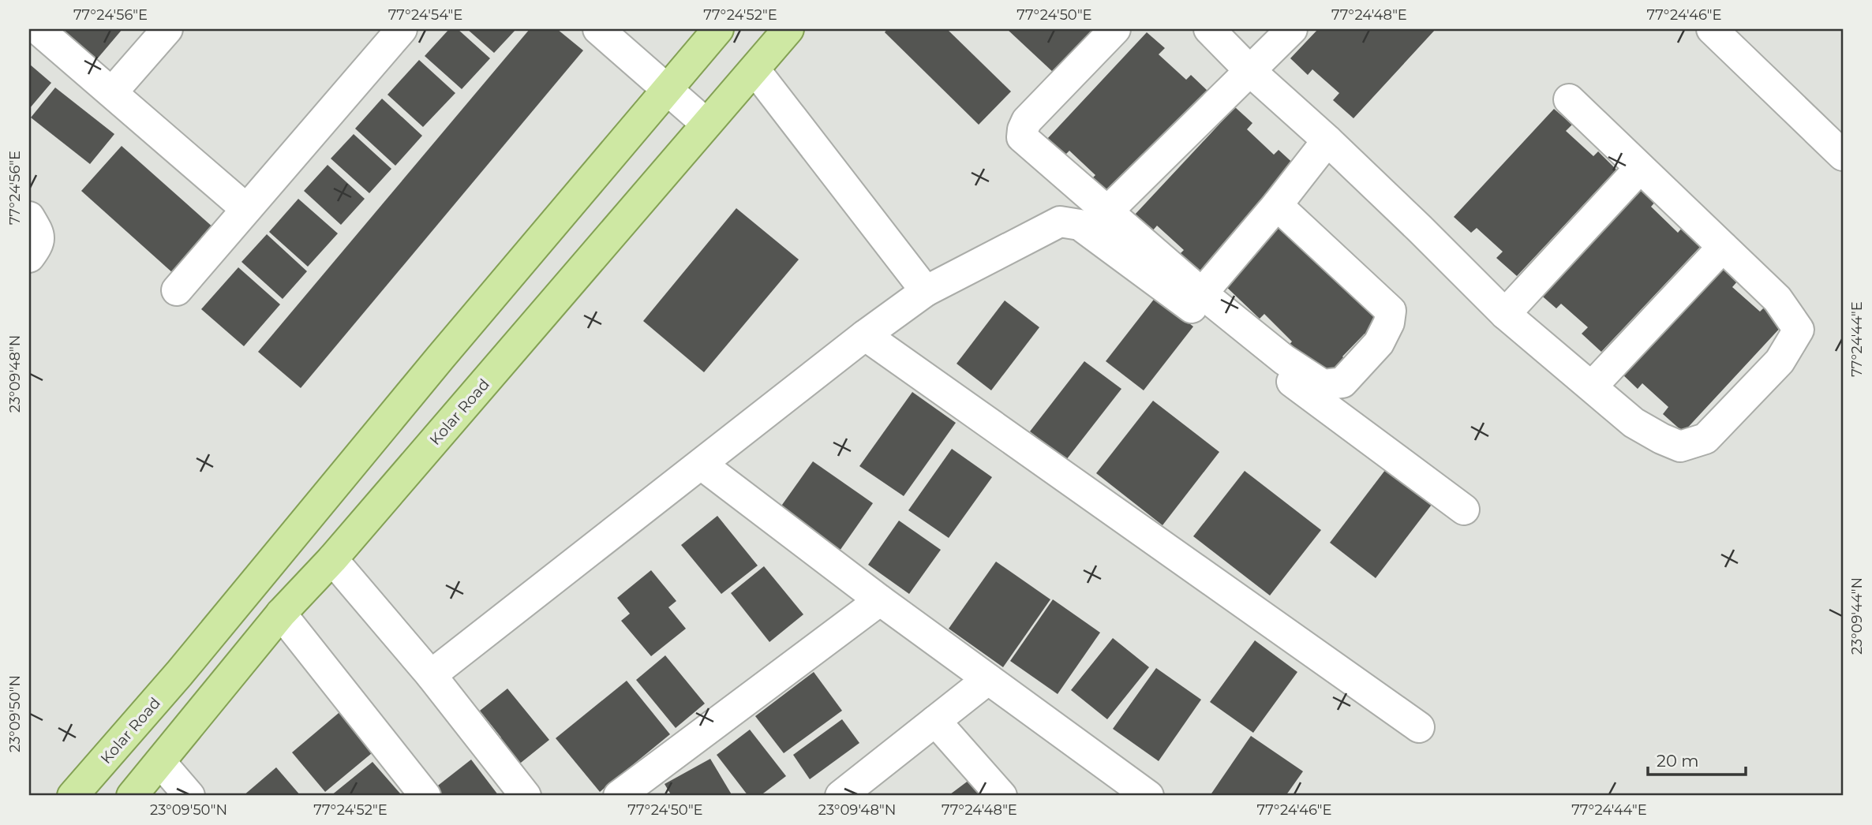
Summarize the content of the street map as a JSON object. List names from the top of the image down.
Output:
{
  "streets": {
    "main road": ["Kolar Road"]
  },
  "scale_bar": "20 m",
  "coordinates": [
    "77°24'56\"E",
    "77°24'54\"E",
    "77°24'52\"E",
    "77°24'50\"E",
    "77°24'48\"E",
    "77°24'46\"E",
    "77°24'44\"E",
    "23°09'48\"N",
    "23°09'44\"N",
    "23°09'50\"N"
  ]
}
